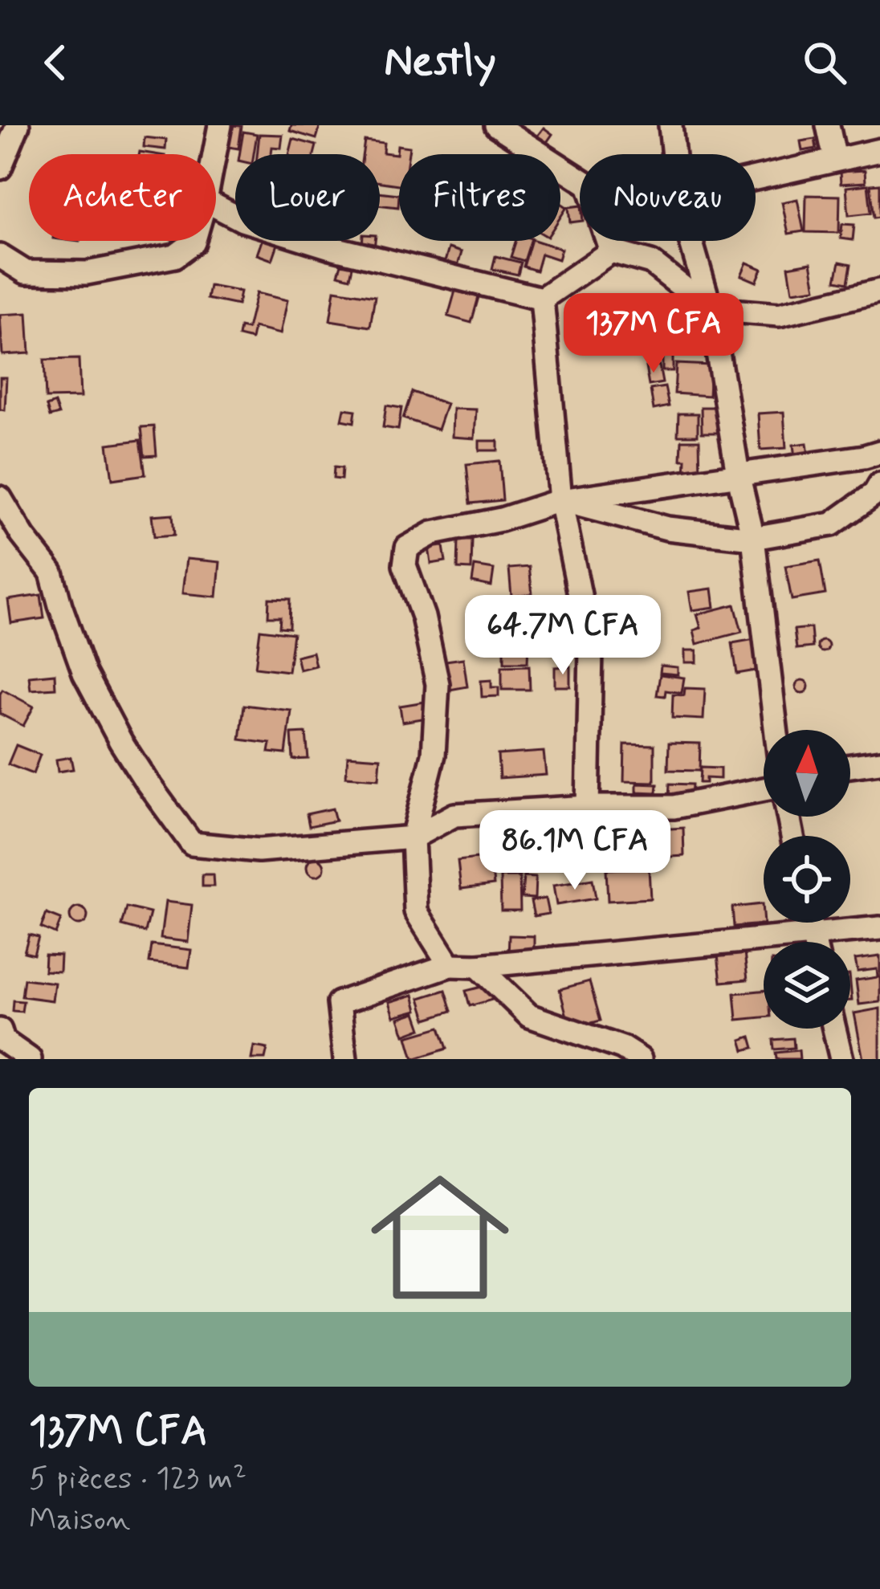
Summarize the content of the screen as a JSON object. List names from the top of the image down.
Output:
{
  "north": "top",
  "page": {
    "header": "Nestly",
    "chip": [
      "Acheter",
      "Louer",
      "Filtres",
      "Nouveau"
    ],
    "price": ["137M CFA", "64.7M CFA", "86.1M CFA"],
    "list": [
      {
        "name": "137M CFA",
        "note": "5 pièces · 123 m² · Maison"
      }
    ]
  }
}
